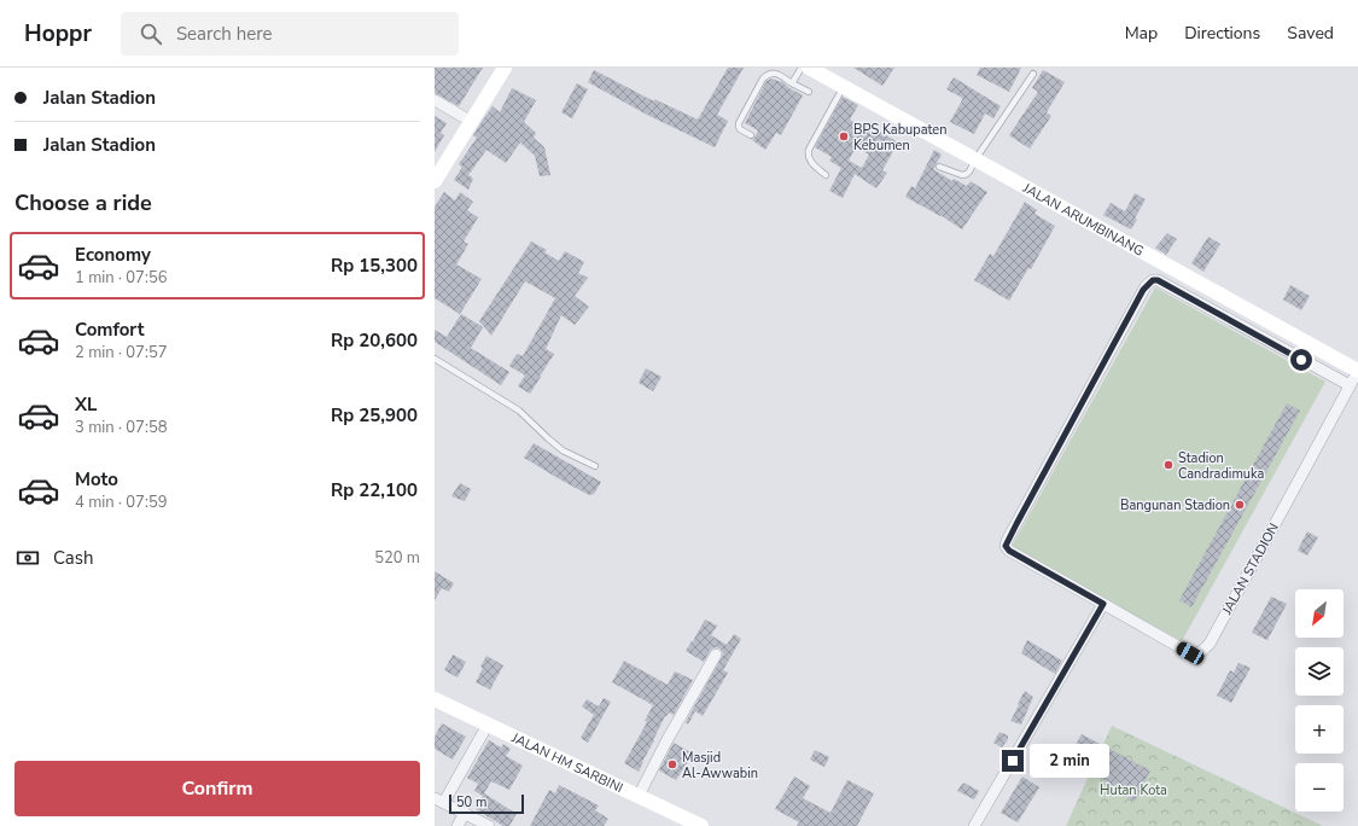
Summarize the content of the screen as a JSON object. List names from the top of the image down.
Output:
{
  "streets": {
    "main road": ["JALAN ARUMBINANG", "JALAN HM SARBINI"],
    "street": ["JALAN STADION"]
  },
  "crossings": [
    ["JALAN ARUMBINANG", "JALAN STADION"]
  ],
  "parks": ["Hutan Kota"],
  "places": [
    "BPS Kabupaten Kebumen",
    "Stadion Candradimuka",
    "Bangunan Stadion",
    "Masjid Al-Awwabin"
  ],
  "scale_bar": "50 m",
  "north": "bottom left",
  "page": {
    "header": "Hoppr",
    "search": "Search here",
    "nav": ["Map", "Directions", "Saved"],
    "banner": ["Jalan Stadion", "Jalan Stadion"],
    "heading": "Choose a ride",
    "list": [
      {
        "name": "Economy",
        "note": "1 min · 07:56",
        "value": "Rp 15,300"
      },
      {
        "name": "Comfort",
        "note": "2 min · 07:57",
        "value": "Rp 20,600"
      },
      {
        "name": "XL",
        "note": "3 min · 07:58",
        "value": "Rp 25,900"
      },
      {
        "name": "Moto",
        "note": "4 min · 07:59",
        "value": "Rp 22,100"
      }
    ],
    "pay": ["Cash", "520 m"],
    "map_buttons": ["+", "−"],
    "bubble": "2 min",
    "buttons": "Confirm",
    "scale": "50 m"
  }
}
